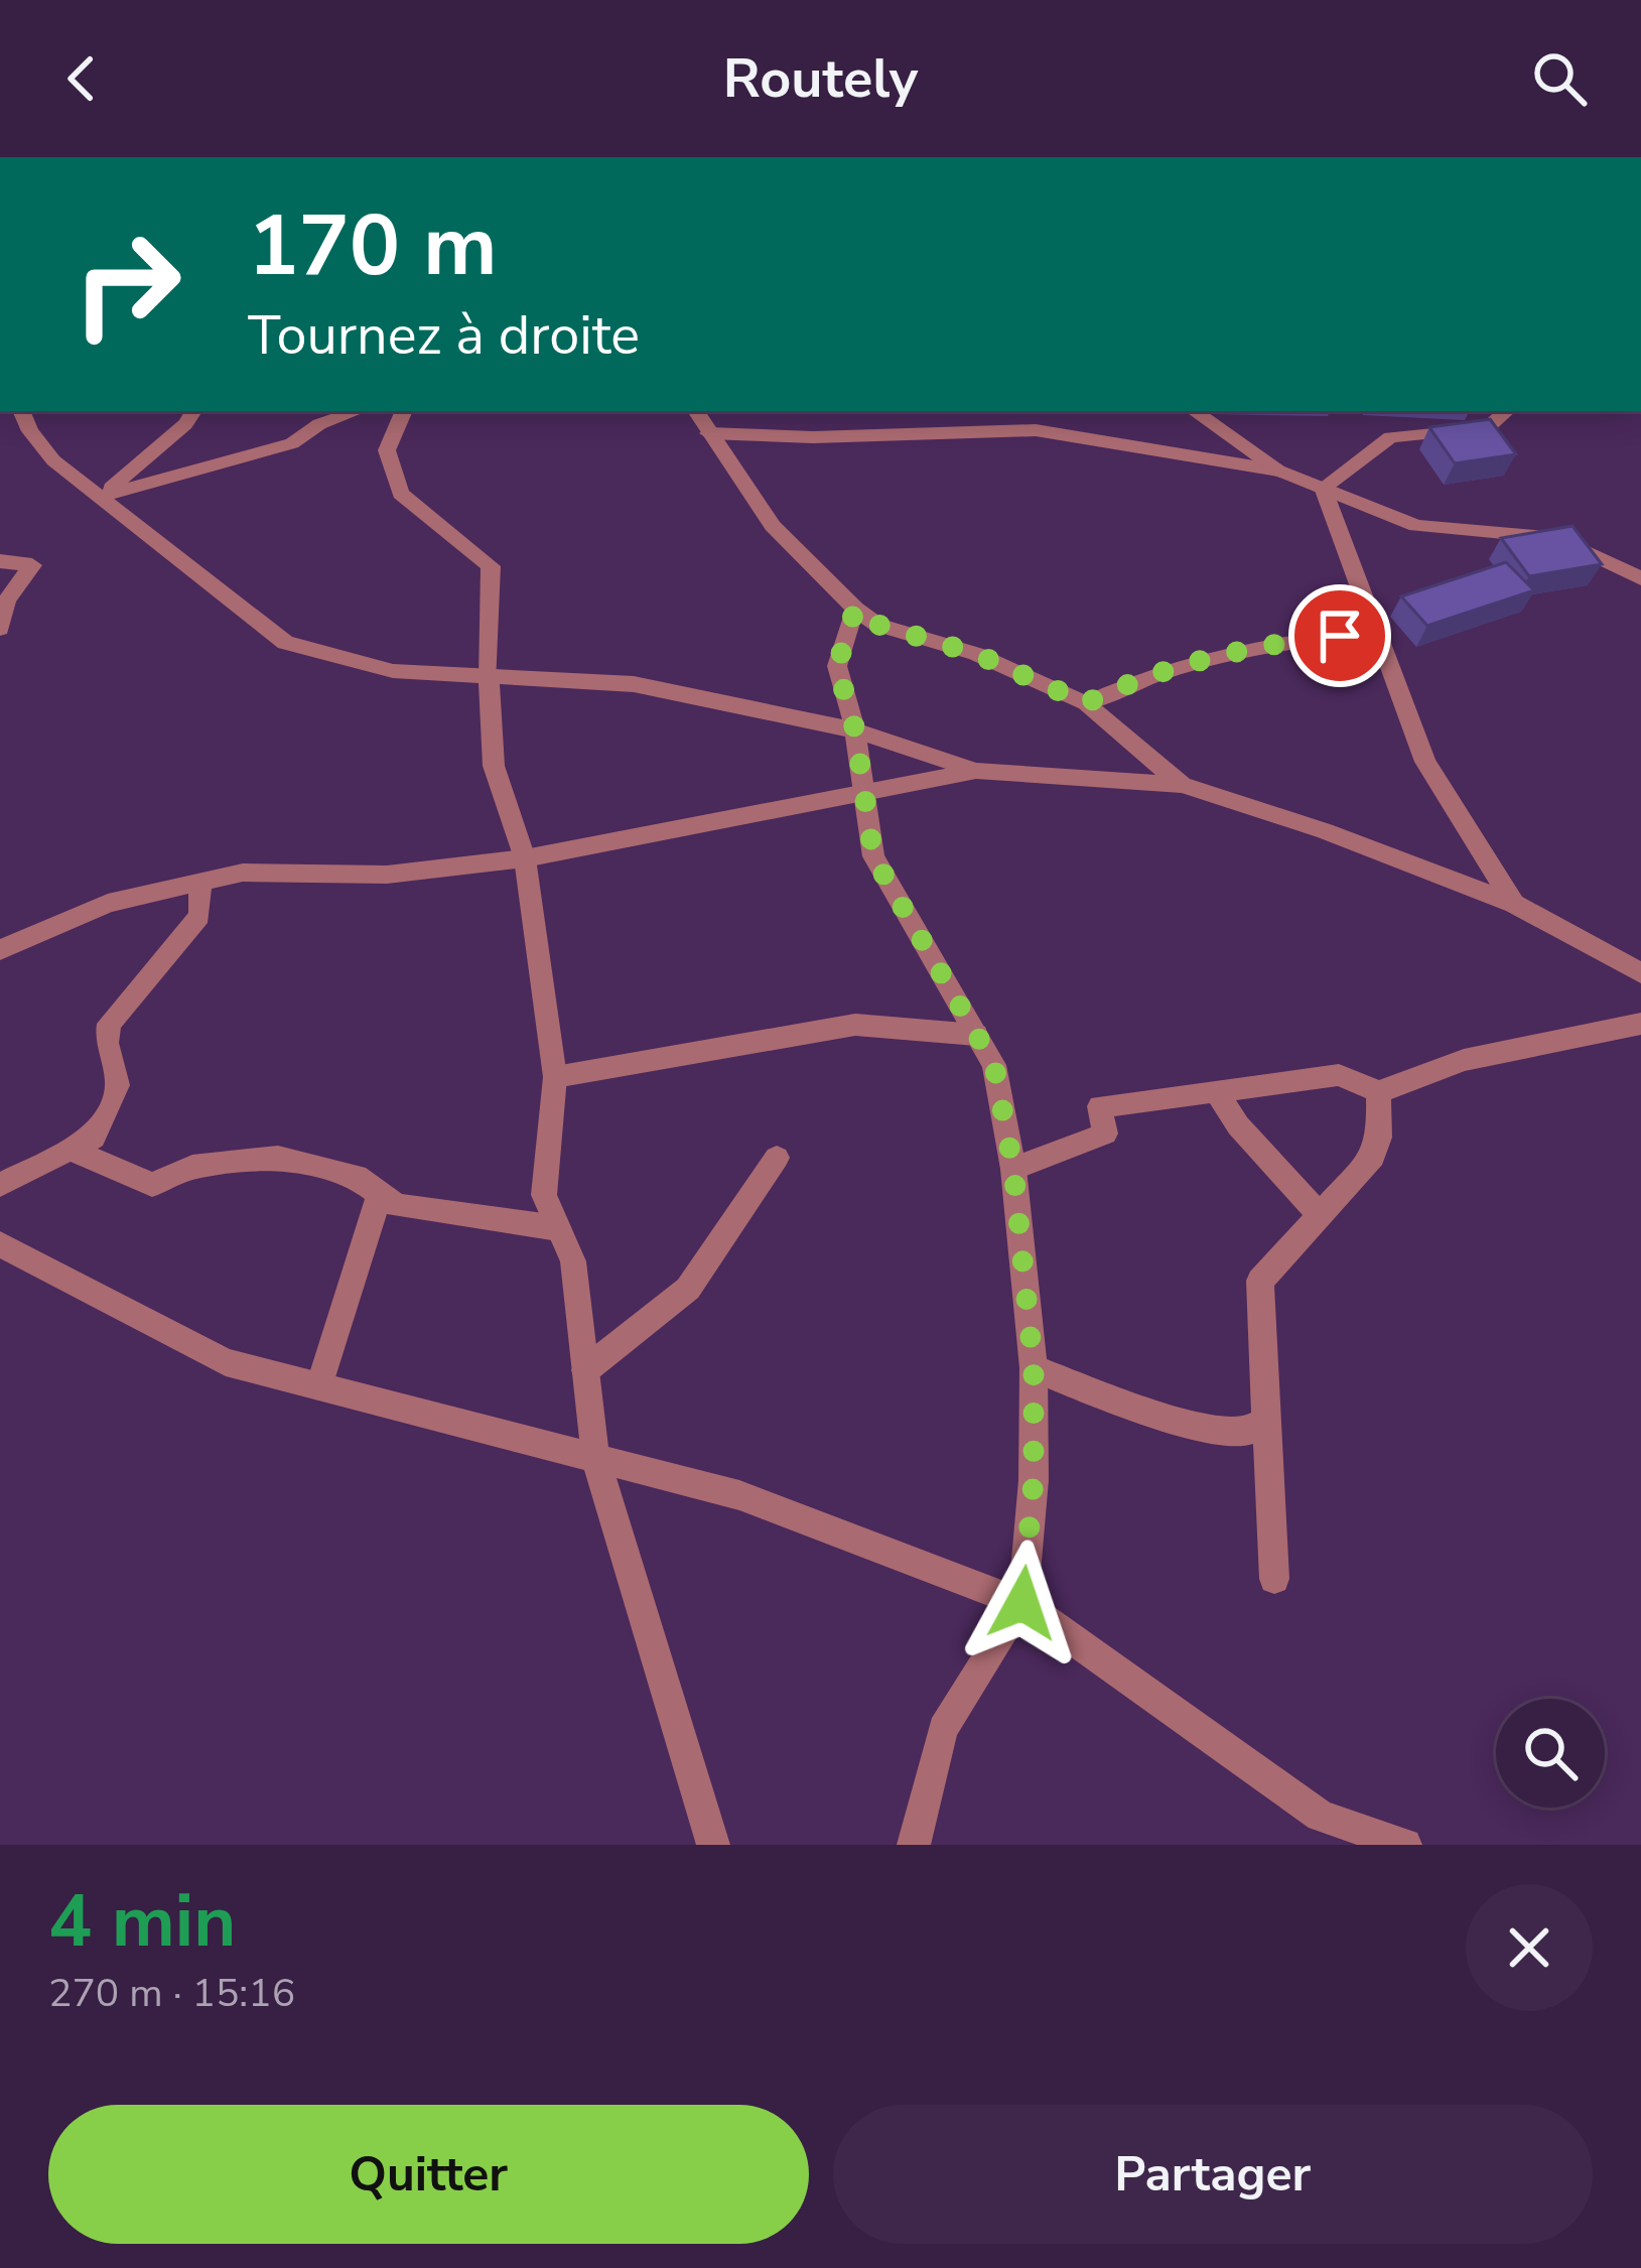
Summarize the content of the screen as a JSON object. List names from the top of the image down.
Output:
{
  "page": {
    "header": "Routely",
    "turn": ["170 m", "Tournez à droite"],
    "heading": ["4 min", "270 m · 15:16"],
    "buttons": ["Quitter", "Partager"]
  }
}
